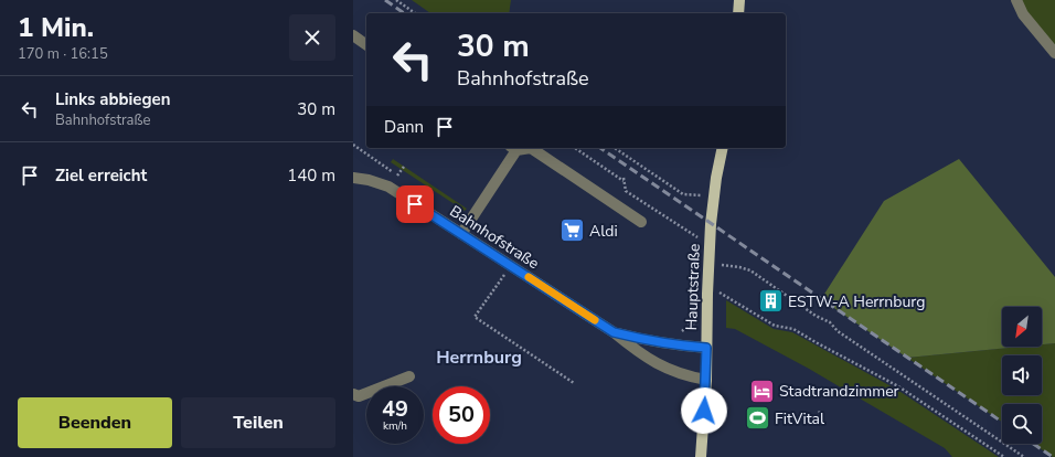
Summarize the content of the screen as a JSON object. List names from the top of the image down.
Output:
{
  "streets": {
    "main road": ["Hauptstraße"],
    "street": ["Bahnhofstraße"]
  },
  "crossings": [
    ["Bahnhofstraße", "Hauptstraße"]
  ],
  "districts": ["Herrnburg"],
  "places": {
    "supermarket": ["Aldi"],
    "building": ["ESTW-A Herrnburg"],
    "hotel": ["Stadtrandzimmer"],
    "sports": ["FitVital"]
  },
  "north": "bottom left",
  "page": {
    "heading": ["1 Min.", "170 m · 16:15"],
    "turn": ["30 m", "Bahnhofstraße"],
    "list": [
      {
        "name": "Links abbiegen",
        "note": "Bahnhofstraße",
        "value": "30 m"
      },
      {
        "name": "Ziel erreicht",
        "value": "140 m"
      }
    ],
    "then": "Dann",
    "speed": "49 km/h",
    "limit": "50",
    "buttons": ["Beenden", "Teilen"]
  }
}
